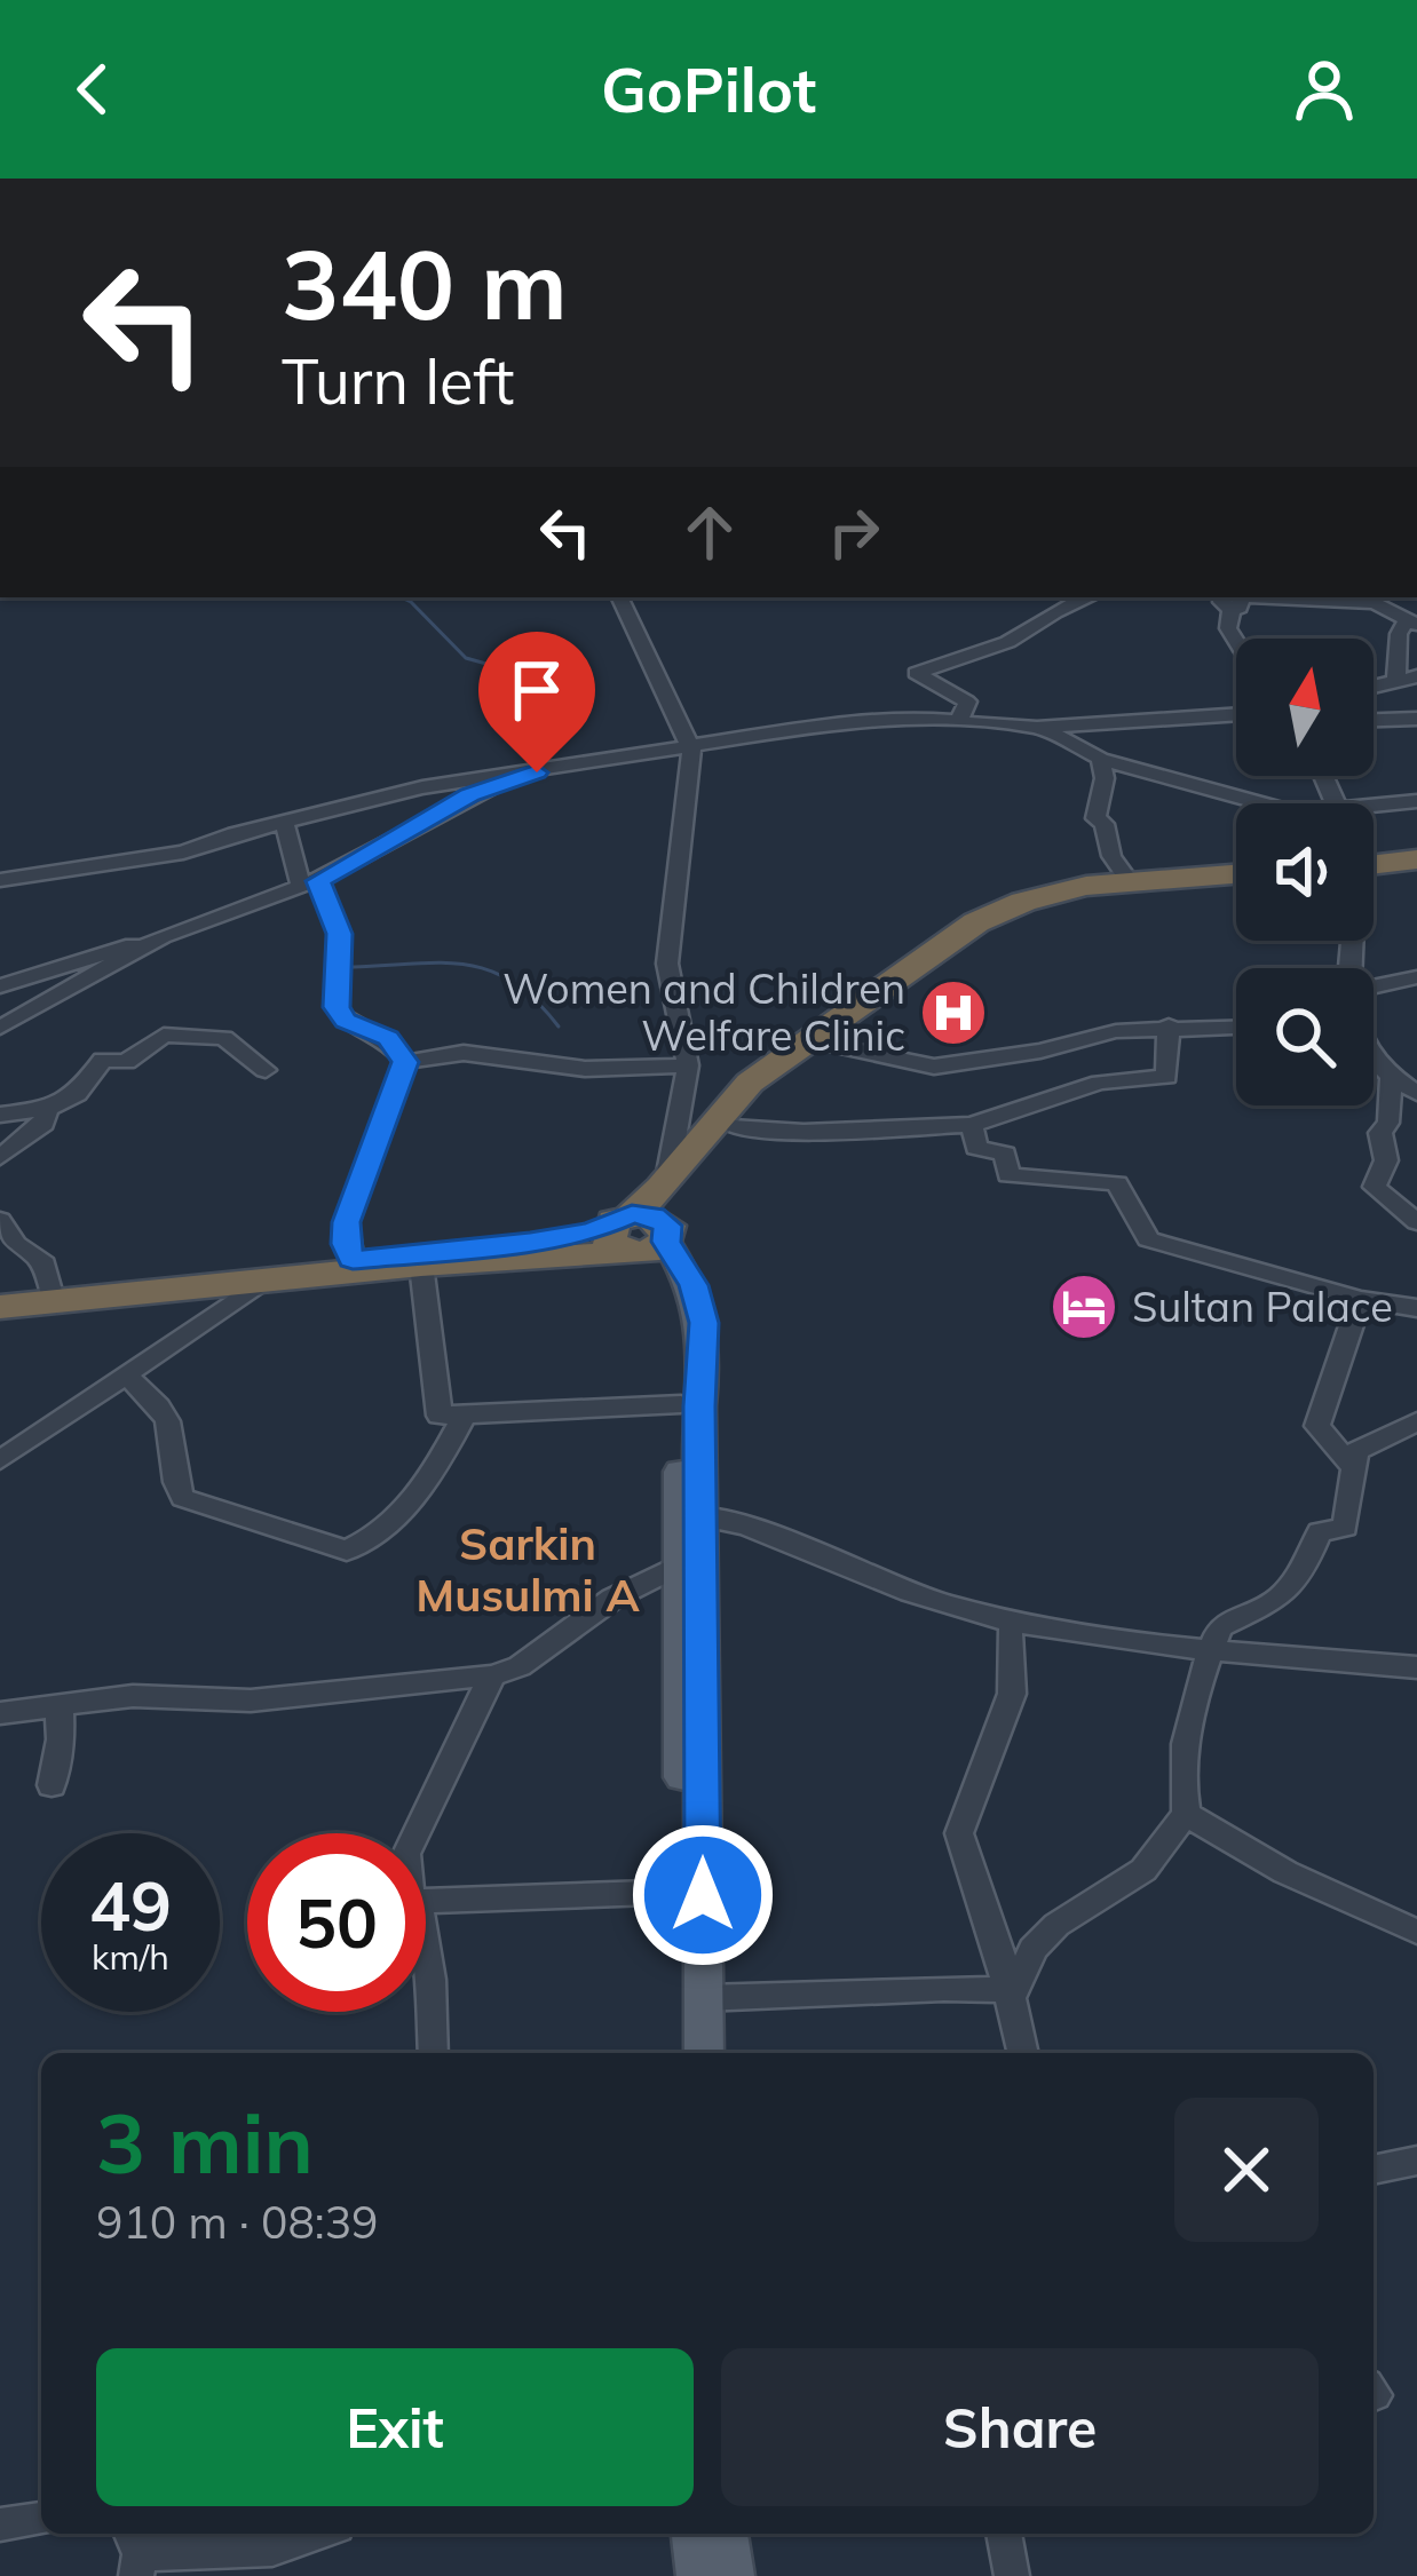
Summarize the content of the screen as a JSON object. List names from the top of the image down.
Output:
{
  "districts": ["Sarkin Musulmi A"],
  "places": {
    "hospital": ["Women and Children Welfare Clinic"],
    "hotel": ["Sultan Palace"]
  },
  "north": "top",
  "page": {
    "header": "GoPilot",
    "turn": ["340 m", "Turn left"],
    "speed": "49 km/h",
    "limit": "50",
    "heading": ["3 min", "910 m · 08:39"],
    "buttons": ["Exit", "Share"]
  }
}
